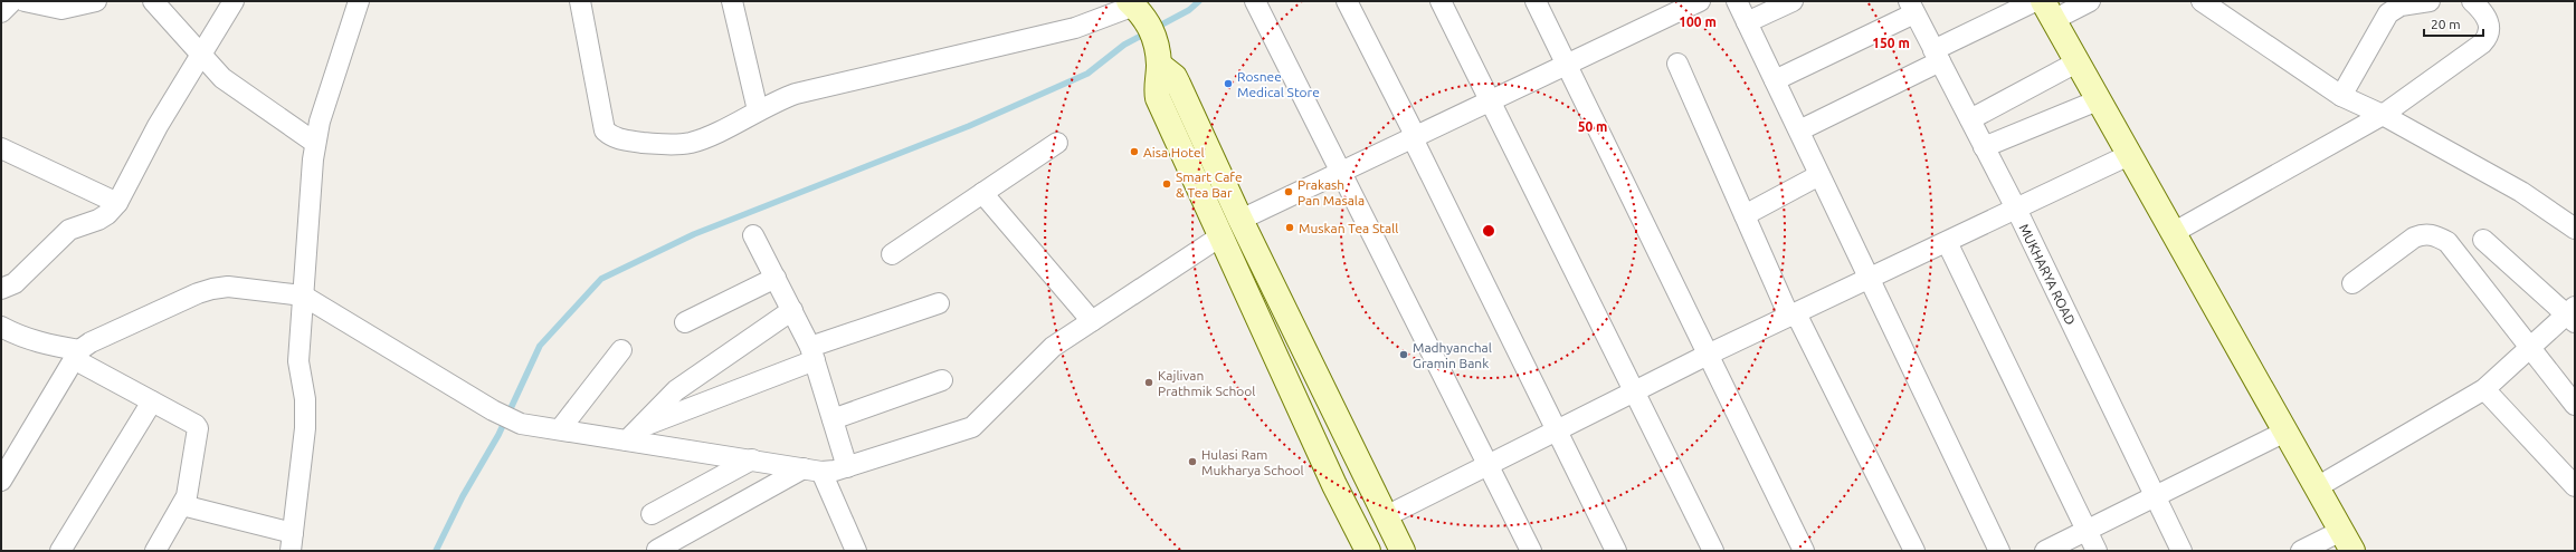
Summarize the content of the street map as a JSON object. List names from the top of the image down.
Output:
{
  "streets": {
    "street": ["MUKHARYA ROAD"]
  },
  "places": [
    "Rosnee Medical Store",
    "Aisa Hotel",
    "Smart Cafe & Tea Bar",
    "Prakash Pan Masala",
    "Muskan Tea Stall",
    "Madhyanchal Gramin Bank",
    "Kajlivan Prathmik School",
    "Hulasi Ram Mukharya School"
  ],
  "scale_bar": "20 m",
  "rings": ["100 m", "150 m", "50 m"]
}
